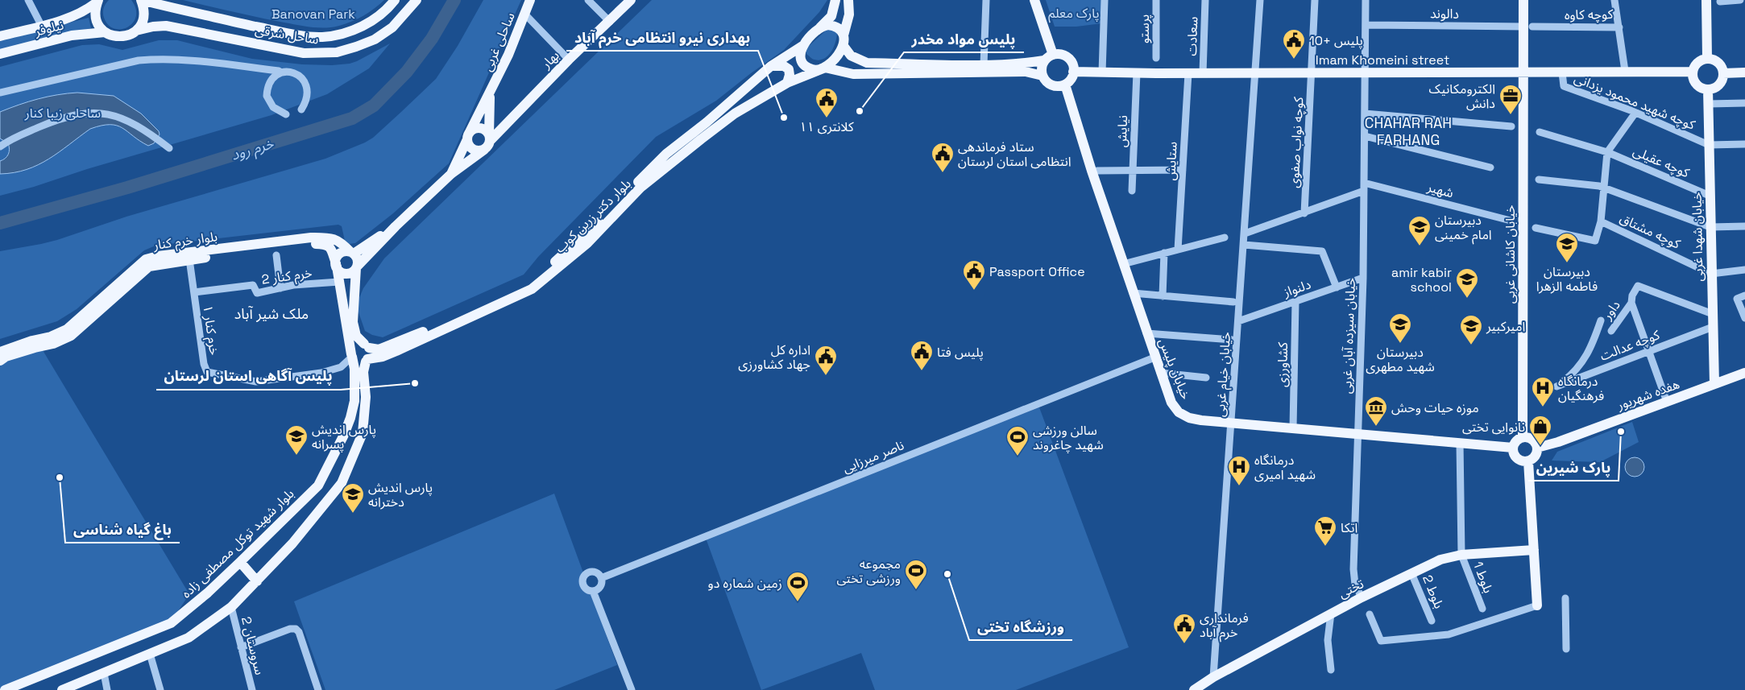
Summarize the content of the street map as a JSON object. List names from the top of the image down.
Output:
{
  "streets": {
    "main road": [
      "نیلوفر",
      "ساحل شرقی",
      "ساحلی غربی",
      "بهار",
      "Imam Khomeini street",
      "بلوار دکتر زرین کوب",
      "خیابان شهدا غربی",
      "بلوار خرم کنار",
      "خیابان کاشانی غربی",
      "خیابان پلیس",
      "هفده شهریور",
      "بلوار شهید توکل مصطفی زاده",
      "تختی"
    ],
    "street": [
      "دالوند",
      "کوچه کاوه",
      "پرستو",
      "سعادت",
      "کوچه شهید محمود یزدانی",
      "نیایش",
      "کوچه نواب صفوی",
      "ستایش",
      "کوچه عقیلی",
      "شهیر",
      "کوچه مشتاق",
      "خرم کنار 2",
      "دلنواز",
      "داور",
      "خرم کنار ۱",
      "خیابان سیزده آبان غربی",
      "کوچه عدالت",
      "کشاورزی",
      "خیابان خیام غربی",
      "ناصر میرزایی",
      "بلوط 1",
      "بلوط 2",
      "سروستان 2"
    ]
  },
  "crossings": [
    ["دالوند", "کوچه کاوه"],
    ["دالوند", "خیابان کاشانی غربی"],
    ["دالوند", "خیابان سیزده آبان غربی"],
    ["کوچه کاوه", "خیابان کاشانی غربی"],
    ["نیلوفر", "ساحل شرقی"],
    ["سعادت", "Imam Khomeini street"],
    ["ساحلی غربی", "بهار"],
    ["Imam Khomeini street", "کوچه شهید محمود یزدانی"],
    ["Imam Khomeini street", "نیایش"],
    ["Imam Khomeini street", "کوچه نواب صفوی"],
    ["Imam Khomeini street", "ستایش"],
    ["Imam Khomeini street", "خیابان شهدا غربی"],
    ["Imam Khomeini street", "خیابان کاشانی غربی"],
    ["Imam Khomeini street", "خیابان سیزده آبان غربی"],
    ["Imam Khomeini street", "خیابان پلیس"],
    ["Imam Khomeini street", "خیابان خیام غربی"],
    ["کوچه شهید محمود یزدانی", "خیابان شهدا غربی"],
    ["کوچه عقیلی", "خیابان شهدا غربی"],
    ["شهیر", "خیابان سیزده آبان غربی"],
    ["بلوار دکتر زرین کوب", "خرم کنار ۱"],
    ["بلوار دکتر زرین کوب", "بلوار شهید توکل مصطفی زاده"],
    ["کوچه مشتاق", "خیابان شهدا غربی"],
    ["خیابان شهدا غربی", "داور"],
    ["خیابان شهدا غربی", "کوچه عدالت"],
    ["خیابان شهدا غربی", "هفده شهریور"],
    ["بلوار خرم کنار", "خرم کنار ۱"],
    ["بلوار خرم کنار", "بلوار شهید توکل مصطفی زاده"],
    ["خیابان کاشانی غربی", "خیابان پلیس"],
    ["خیابان کاشانی غربی", "هفده شهریور"],
    ["خرم کنار 2", "خرم کنار ۱"],
    ["خرم کنار 2", "بلوار شهید توکل مصطفی زاده"],
    ["دلنواز", "خیابان سیزده آبان غربی"],
    ["دلنواز", "کشاورزی"],
    ["دلنواز", "خیابان خیام غربی"],
    ["خرم کنار ۱", "بلوار شهید توکل مصطفی زاده"],
    ["خیابان سیزده آبان غربی", "خیابان پلیس"],
    ["خیابان سیزده آبان غربی", "تختی"],
    ["کشاورزی", "خیابان پلیس"],
    ["خیابان پلیس", "خیابان خیام غربی"],
    ["خیابان پلیس", "هفده شهریور"],
    ["خیابان پلیس", "ناصر میرزایی"],
    ["خیابان خیام غربی", "تختی"],
    ["بلوط 1", "تختی"],
    ["تختی", "بلوط 2"]
  ],
  "districts": ["CHAHAR RAH FARHANG", "ملک شیر آباد"],
  "water": ["خرم رود"],
  "parks": ["پارک معلم", "Banovan Park", "ساحلی زیبا کنار"],
  "places": {
    "public building": [
      "پلیس +10",
      "کلانتری ۱۱",
      "ستاد فرماندهی انتظامی استان لرستان",
      "Passport Office",
      "پلیس فتا",
      "اداره کل جهاد کشاورزی",
      "فرمانداری خرم آباد"
    ],
    "other": [
      "پلیس مواد مخدر",
      "بهداری نیرو انتظامی خرم آباد",
      "پلیس آگاهی استان لرستان",
      "پارک شیرین",
      "باغ گیاه شناسی",
      "ورزشگاه تختی"
    ],
    "office": ["الکترومکانیک دانش"],
    "school or university": [
      "دبیرستان امام خمینی",
      "دبیرستان فاطمه الزهرا",
      "amir kabir school",
      "دبیرستان شهید مطهری",
      "امیرکبیر",
      "پارس اندیش پسرانه",
      "پارس اندیش دخترانه"
    ],
    "hospital": ["درمانگاه فرهنگیان", "درمانگاه شهید امیری"],
    "museum": ["موزه حیات وحش"],
    "shop": ["نانوایی تختی"],
    "sports": ["سالن ورزشی شهید چاغروند", "مجموعه ورزشی تختی", "زمین شماره دو"],
    "supermarket": ["اتکا"]
  }
}
